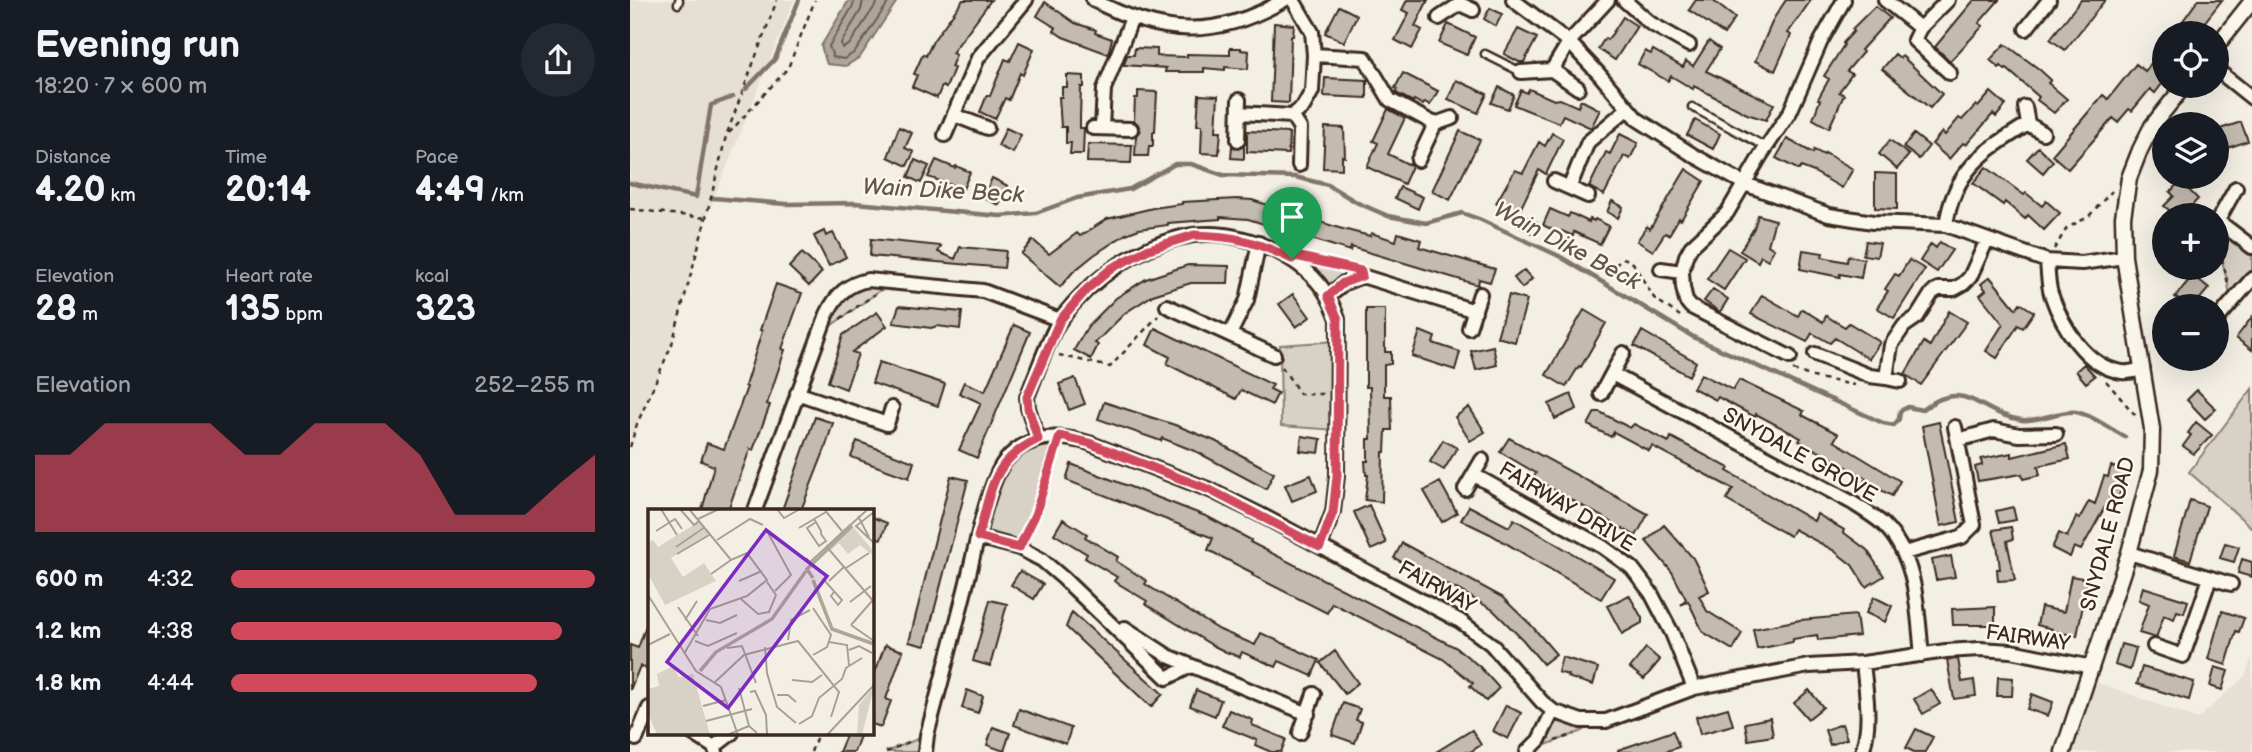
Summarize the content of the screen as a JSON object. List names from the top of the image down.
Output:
{
  "streets": {
    "street": [
      "SNYDALE GROVE",
      "FAIRWAY DRIVE",
      "SNYDALE ROAD",
      "FAIRWAY"
    ]
  },
  "crossings": [
    ["SNYDALE GROVE", "FAIRWAY"],
    ["FAIRWAY DRIVE", "FAIRWAY"],
    ["SNYDALE ROAD", "FAIRWAY"]
  ],
  "water": ["Wain Dike Beck"],
  "page": {
    "heading": ["Evening run", "18:20 · 7 × 600 m"],
    "map_buttons": ["+", "−"],
    "stats": [
      ["Distance", "4.20 km"],
      ["Time", "20:14"],
      ["Pace", "4:49 /km"],
      ["Elevation", "28 m"],
      ["Heart rate", "135 bpm"],
      ["kcal", "323"]
    ],
    "chart": ["Elevation", "252–255 m"],
    "list": [
      {
        "name": "600 m",
        "note": "4:32"
      },
      {
        "name": "1.2 km",
        "note": "4:38"
      },
      {
        "name": "1.8 km",
        "note": "4:44"
      }
    ]
  }
}
